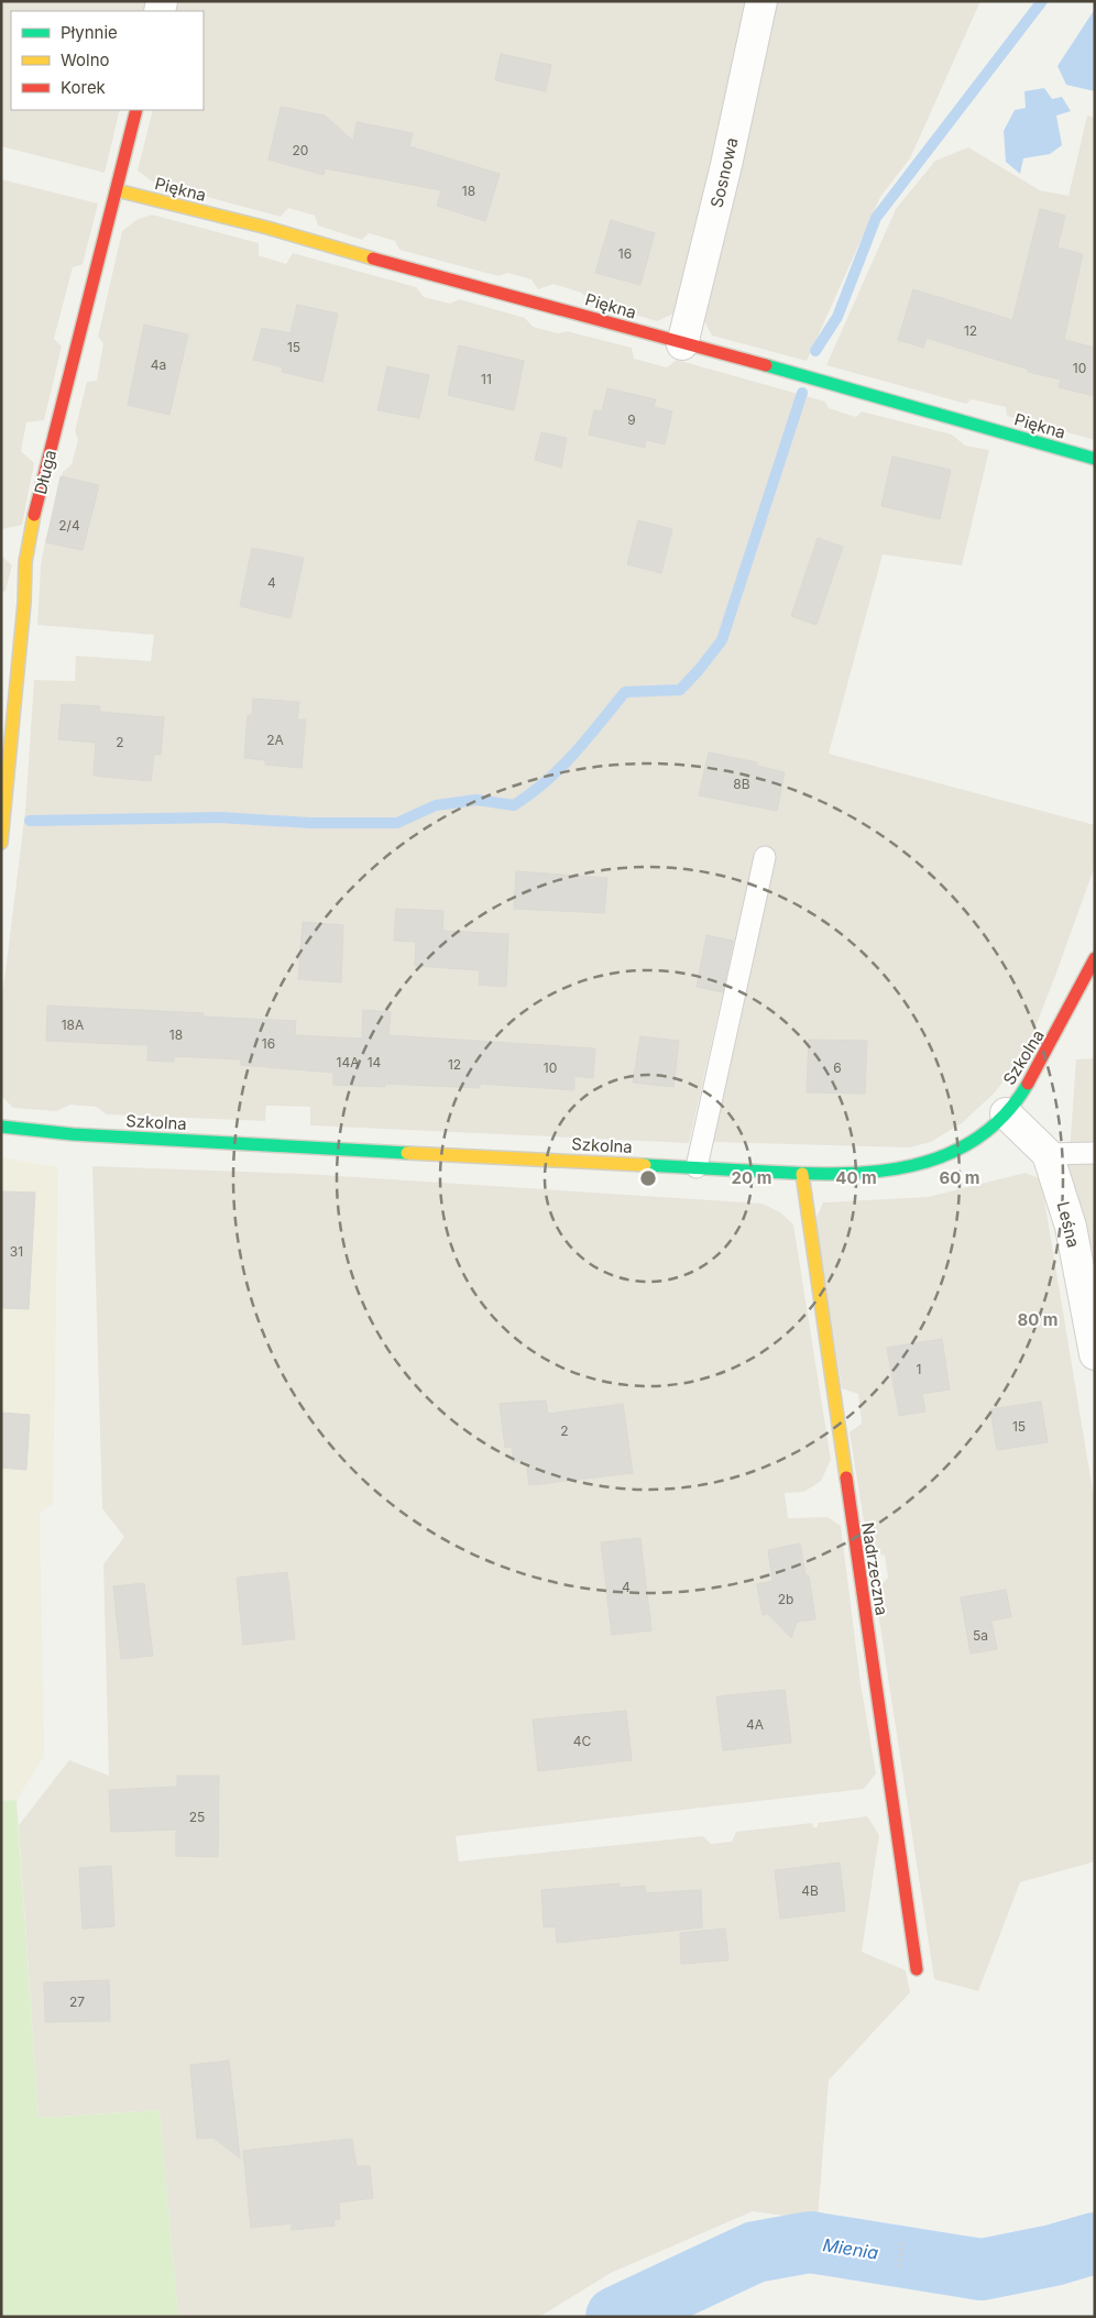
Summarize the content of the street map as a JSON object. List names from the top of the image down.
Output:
{
  "streets": {
    "street": [
      "Sosnowa",
      "Piękna",
      "Długa",
      "Szkolna",
      "Leśna",
      "Nadrzeczna"
    ]
  },
  "crossings": [
    ["Sosnowa", "Piękna"],
    ["Piękna", "Długa"],
    ["Szkolna", "Leśna"],
    ["Szkolna", "Nadrzeczna"]
  ],
  "water": ["Mienia"],
  "house_numbers": [
    "20",
    "18",
    "16",
    "12",
    "15",
    "4a",
    "10",
    "11",
    "9",
    "2/4",
    "4",
    "2A",
    "2",
    "8B",
    "18A",
    "18",
    "16",
    "14A",
    "14",
    "12",
    "10",
    "6",
    "31",
    "1",
    "15",
    "2",
    "4",
    "2b",
    "5a",
    "4A",
    "4C",
    "25",
    "4B",
    "27"
  ],
  "legend": ["Płynnie", "Wolno", "Korek"],
  "rings": [
    "20 m",
    "40 m",
    "60 m",
    "80 m"
  ]
}
